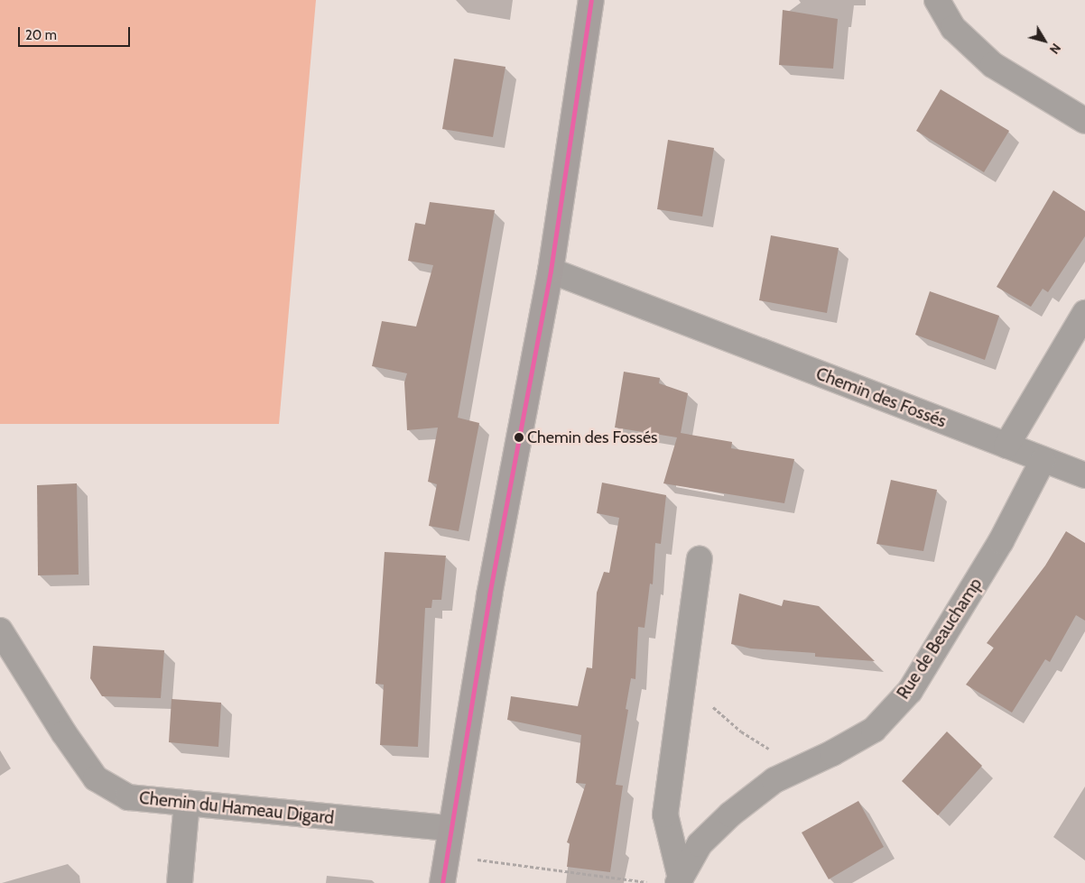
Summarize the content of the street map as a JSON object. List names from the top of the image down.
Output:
{
  "streets": {
    "street": ["Chemin des Fossés", "Rue de Beauchamp", "Chemin du Hameau Digard"]
  },
  "crossings": [
    ["Chemin des Fossés", "Rue de Beauchamp"]
  ],
  "places": ["Chemin des Fossés"],
  "scale_bar": "20 m",
  "north": "bottom right"
}
